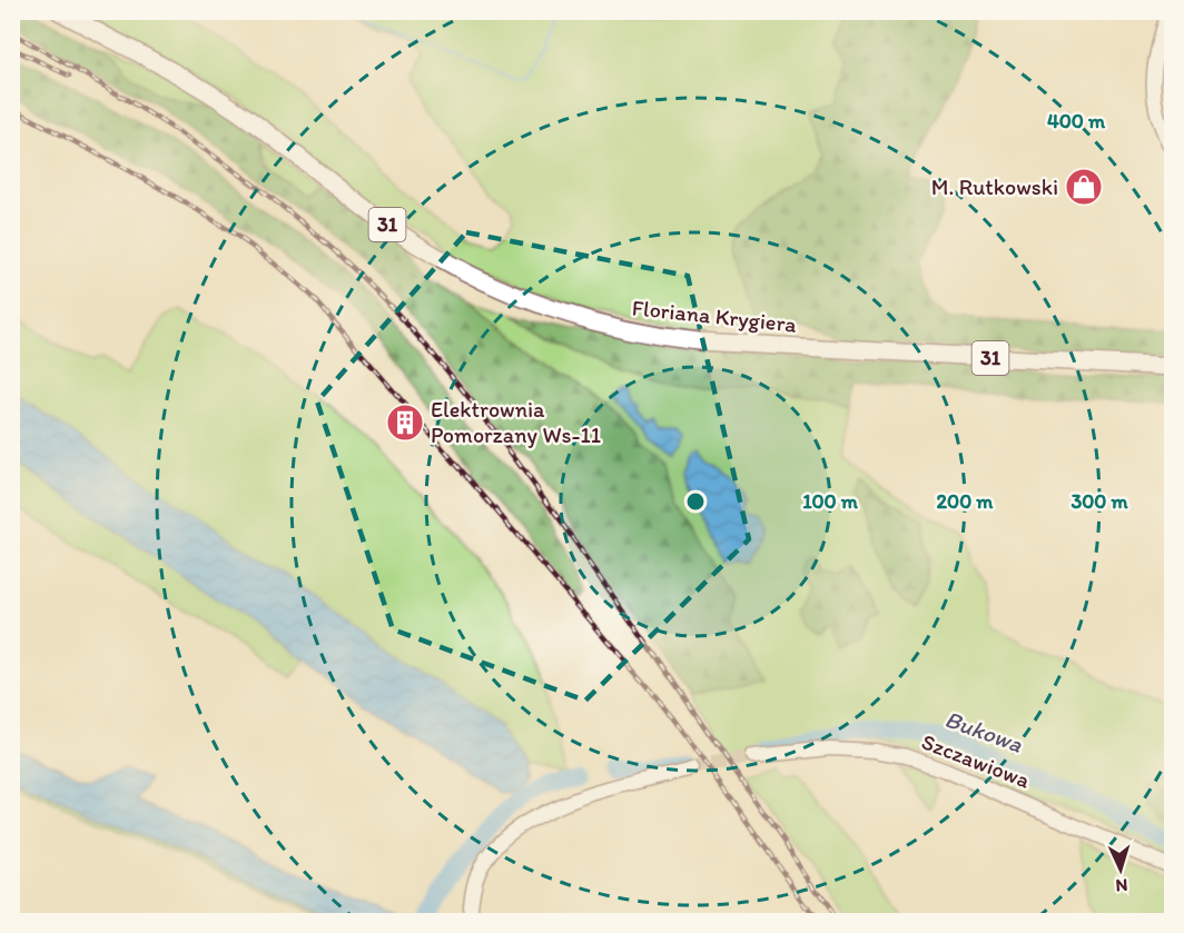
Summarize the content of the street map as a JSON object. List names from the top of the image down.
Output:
{
  "streets": {
    "main road": ["31", "Floriana Krygiera"],
    "street": ["Szczawiowa"]
  },
  "water": ["Bukowa"],
  "places": {
    "shop": ["M. Rutkowski"],
    "building": ["Elektrownia Pomorzany Ws-11"]
  },
  "north": "bottom",
  "rings": [
    "400 m",
    "100 m",
    "200 m",
    "300 m"
  ]
}
